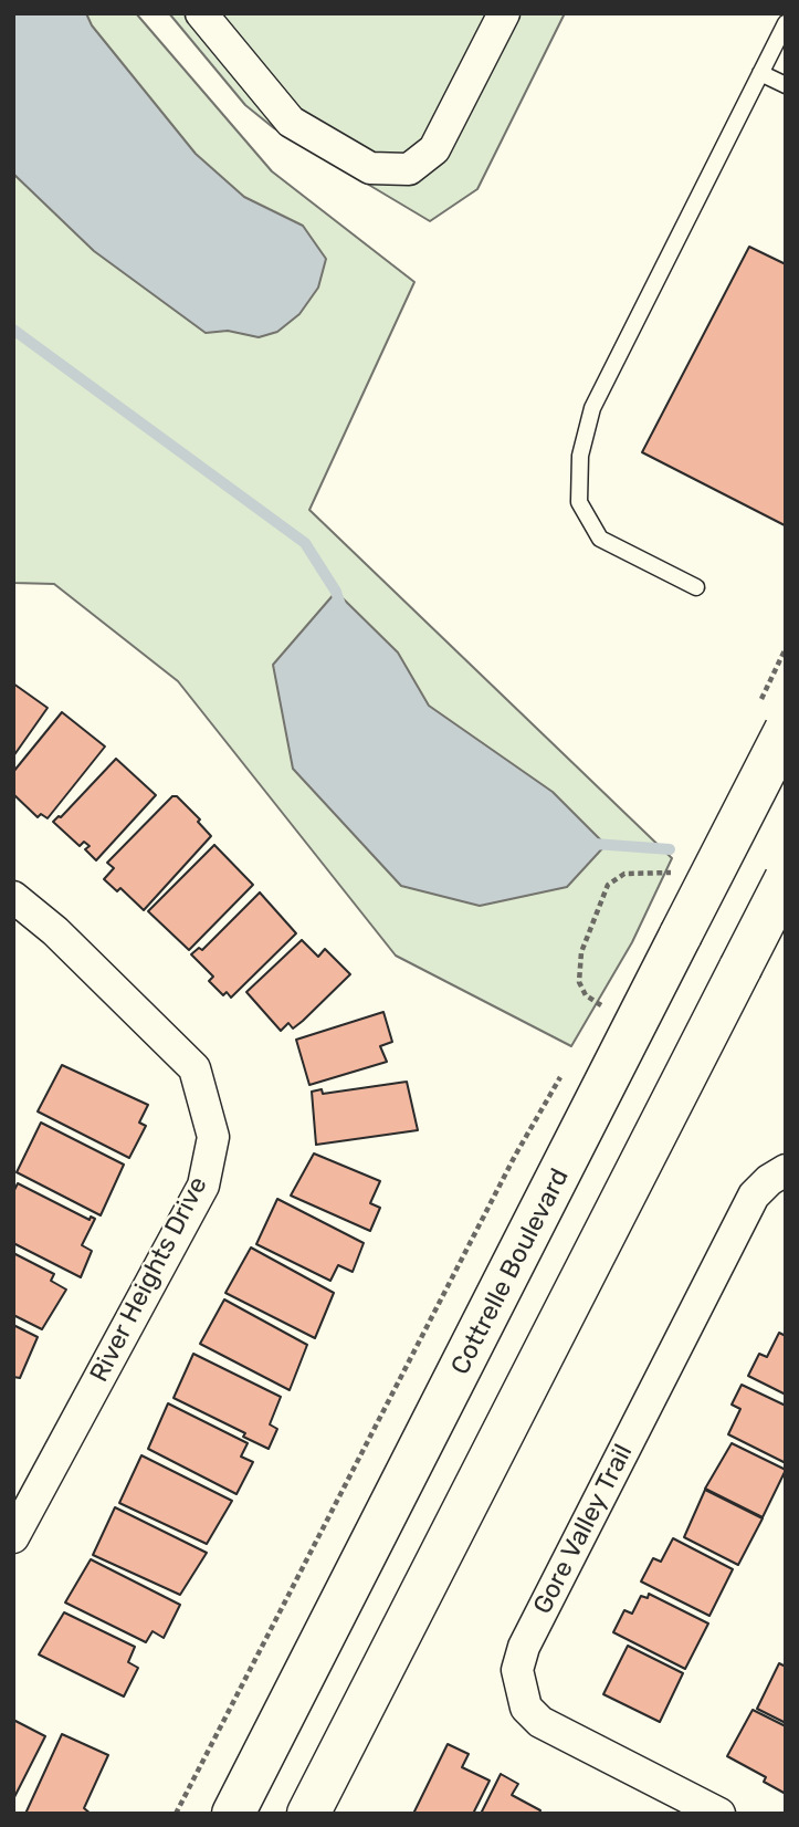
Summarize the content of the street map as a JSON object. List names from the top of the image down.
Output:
{
  "streets": {
    "main road": ["Cottrelle Boulevard"],
    "street": ["River Heights Drive", "Gore Valley Trail"]
  }
}
